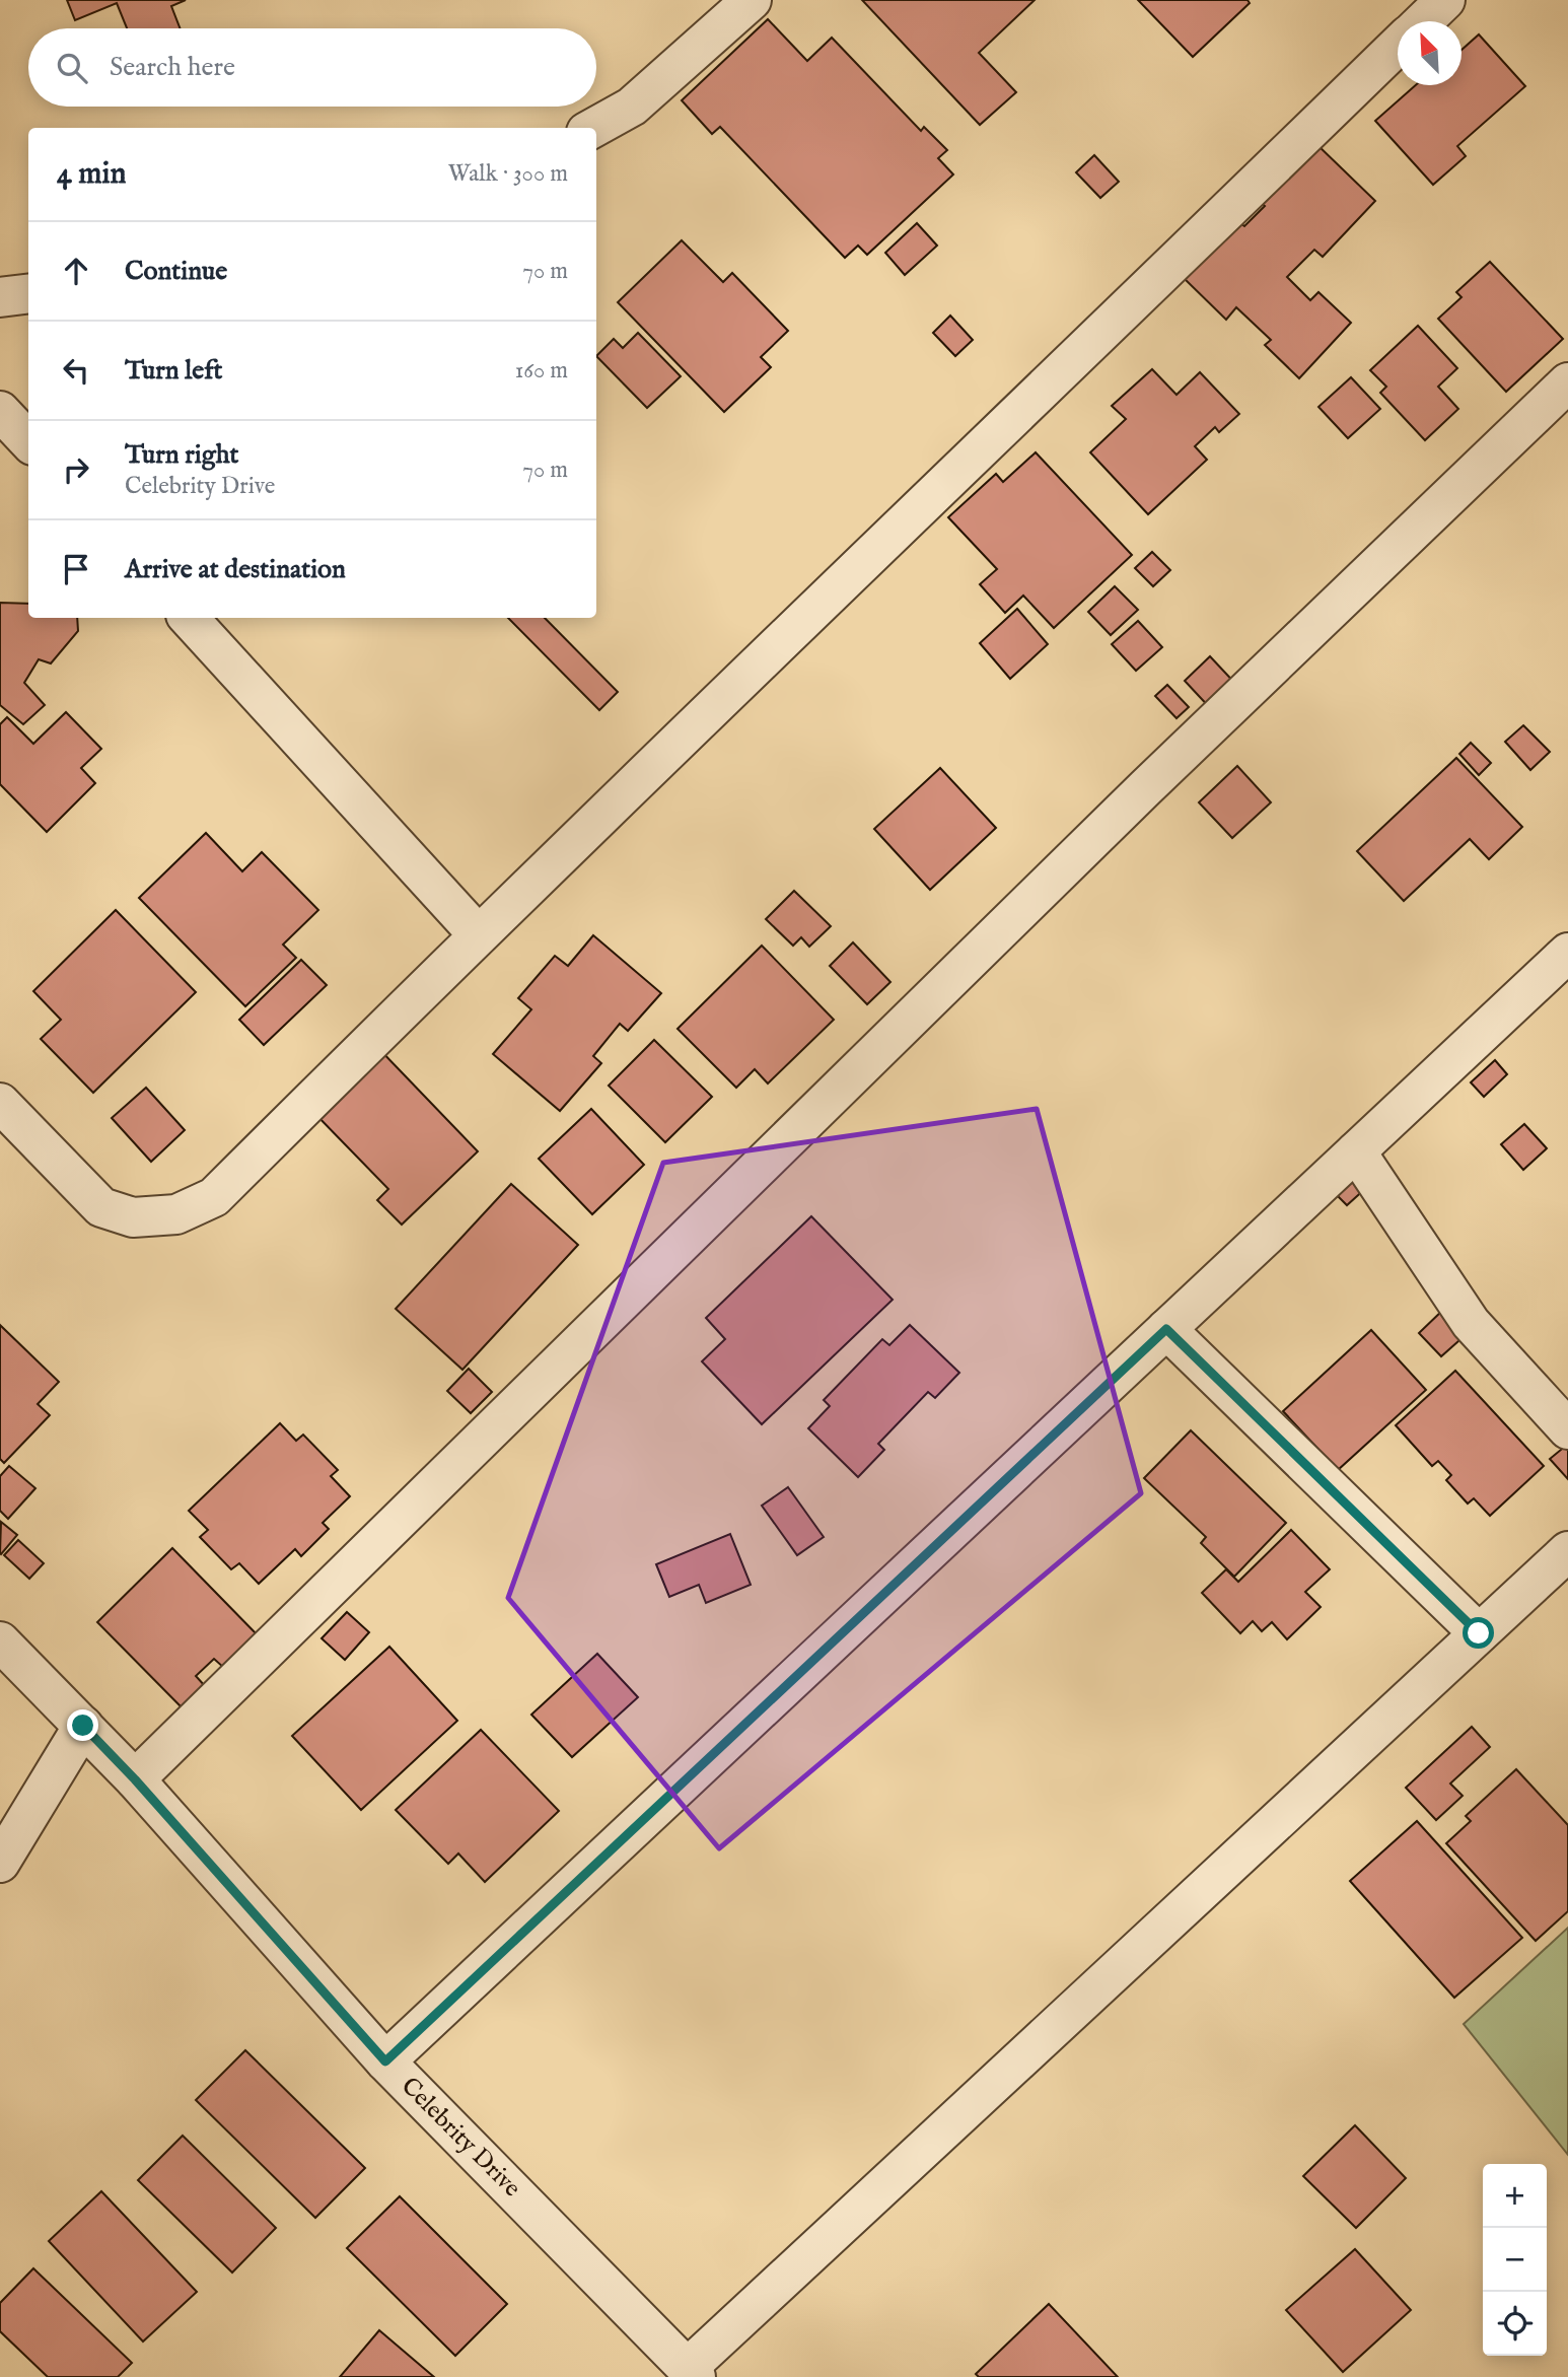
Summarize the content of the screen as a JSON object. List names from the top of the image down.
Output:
{
  "streets": {
    "street": ["Celebrity Drive"]
  },
  "north": "top left",
  "page": {
    "search": "Search here",
    "heading": ["4 min", "Walk · 300 m"],
    "list": [
      ["Continue", "70 m"],
      ["Turn left", "160 m"],
      ["Turn right", "Celebrity Drive", "70 m"],
      "Arrive at destination"
    ],
    "map_buttons": ["+", "−"]
  }
}
